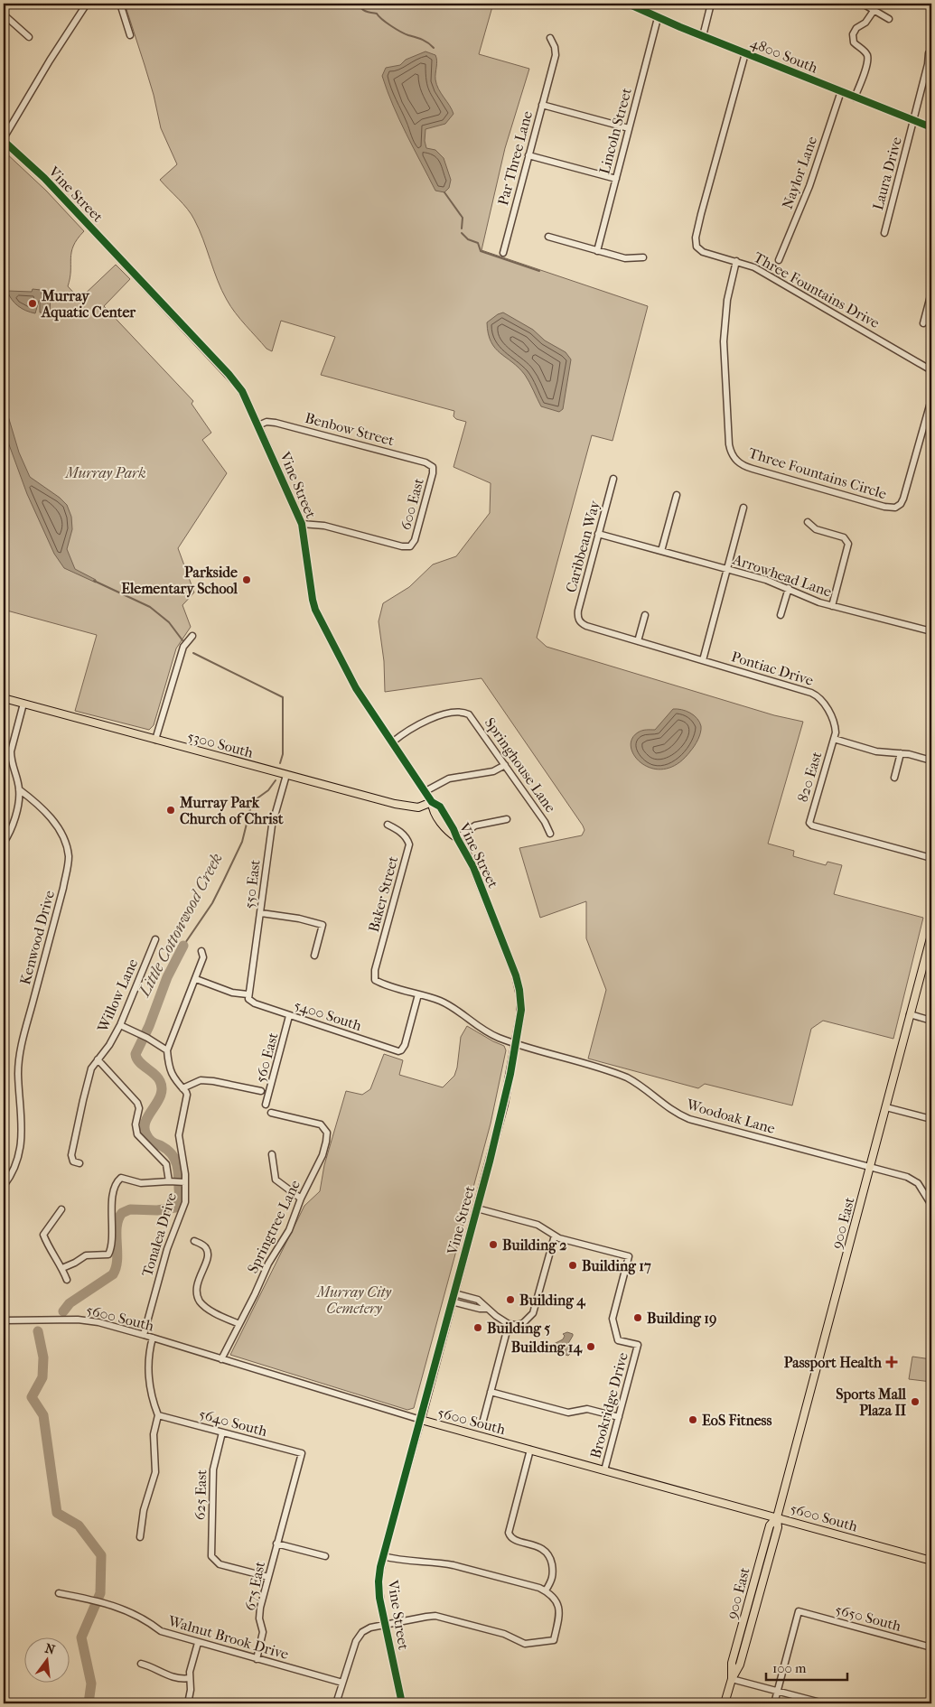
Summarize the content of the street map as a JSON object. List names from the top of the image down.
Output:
{
  "streets": {
    "main road": [
      "Vine Street",
      "5300 South",
      "900 East",
      "5600 South"
    ],
    "street": [
      "4800 South",
      "Lincoln Street",
      "Par Three Lane",
      "Naylor Lane",
      "Laura Drive",
      "Three Fountains Drive",
      "Benbow Street",
      "Three Fountains Circle",
      "600 East",
      "Caribbean Way",
      "Arrowhead Lane",
      "Pontiac Drive",
      "Springhouse Lane",
      "820 East",
      "550 East",
      "Baker Street",
      "Kenwood Drive",
      "Willow Lane",
      "5400 South",
      "560 East",
      "Woodoak Lane",
      "Springtree Lane",
      "Tonalea Drive",
      "Brookridge Drive",
      "5640 South",
      "625 East",
      "675 East",
      "5650 South",
      "Walnut Brook Drive"
    ]
  },
  "crossings": [
    ["4800 South", "Lincoln Street"],
    ["4800 South", "Naylor Lane"],
    ["4800 South", "Laura Drive"],
    ["4800 South", "Three Fountains Drive"],
    ["Lincoln Street", "Par Three Lane"],
    ["Vine Street", "Benbow Street"],
    ["Vine Street", "600 East"],
    ["Vine Street", "5300 South"],
    ["Vine Street", "Springhouse Lane"],
    ["Vine Street", "Woodoak Lane"],
    ["Vine Street", "5600 South"],
    ["Three Fountains Drive", "Three Fountains Circle"],
    ["Benbow Street", "600 East"],
    ["Caribbean Way", "Arrowhead Lane"],
    ["Caribbean Way", "Pontiac Drive"],
    ["Pontiac Drive", "820 East"],
    ["5300 South", "550 East"],
    ["550 East", "5400 South"],
    ["Baker Street", "Woodoak Lane"],
    ["5400 South", "560 East"],
    ["5400 South", "Woodoak Lane"],
    ["Woodoak Lane", "900 East"],
    ["900 East", "5600 South"],
    ["Springtree Lane", "5600 South"],
    ["Tonalea Drive", "5600 South"],
    ["5600 South", "Brookridge Drive"],
    ["5640 South", "625 East"],
    ["5640 South", "675 East"],
    ["625 East", "675 East"],
    ["675 East", "Walnut Brook Drive"]
  ],
  "water": ["Little Cottonwood Creek"],
  "parks": ["Murray Park", "Murray City Cemetery"],
  "places": {
    "other": [
      "Murray Aquatic Center",
      "Parkside Elementary School",
      "Murray Park Church of Christ",
      "Building 2",
      "Building 17",
      "Building 4",
      "Building 19",
      "Building 5",
      "Building 14",
      "Sports Mall Plaza II",
      "EoS Fitness"
    ],
    "health": ["Passport Health"]
  },
  "scale_bar": "100 m",
  "north": "top"
}
